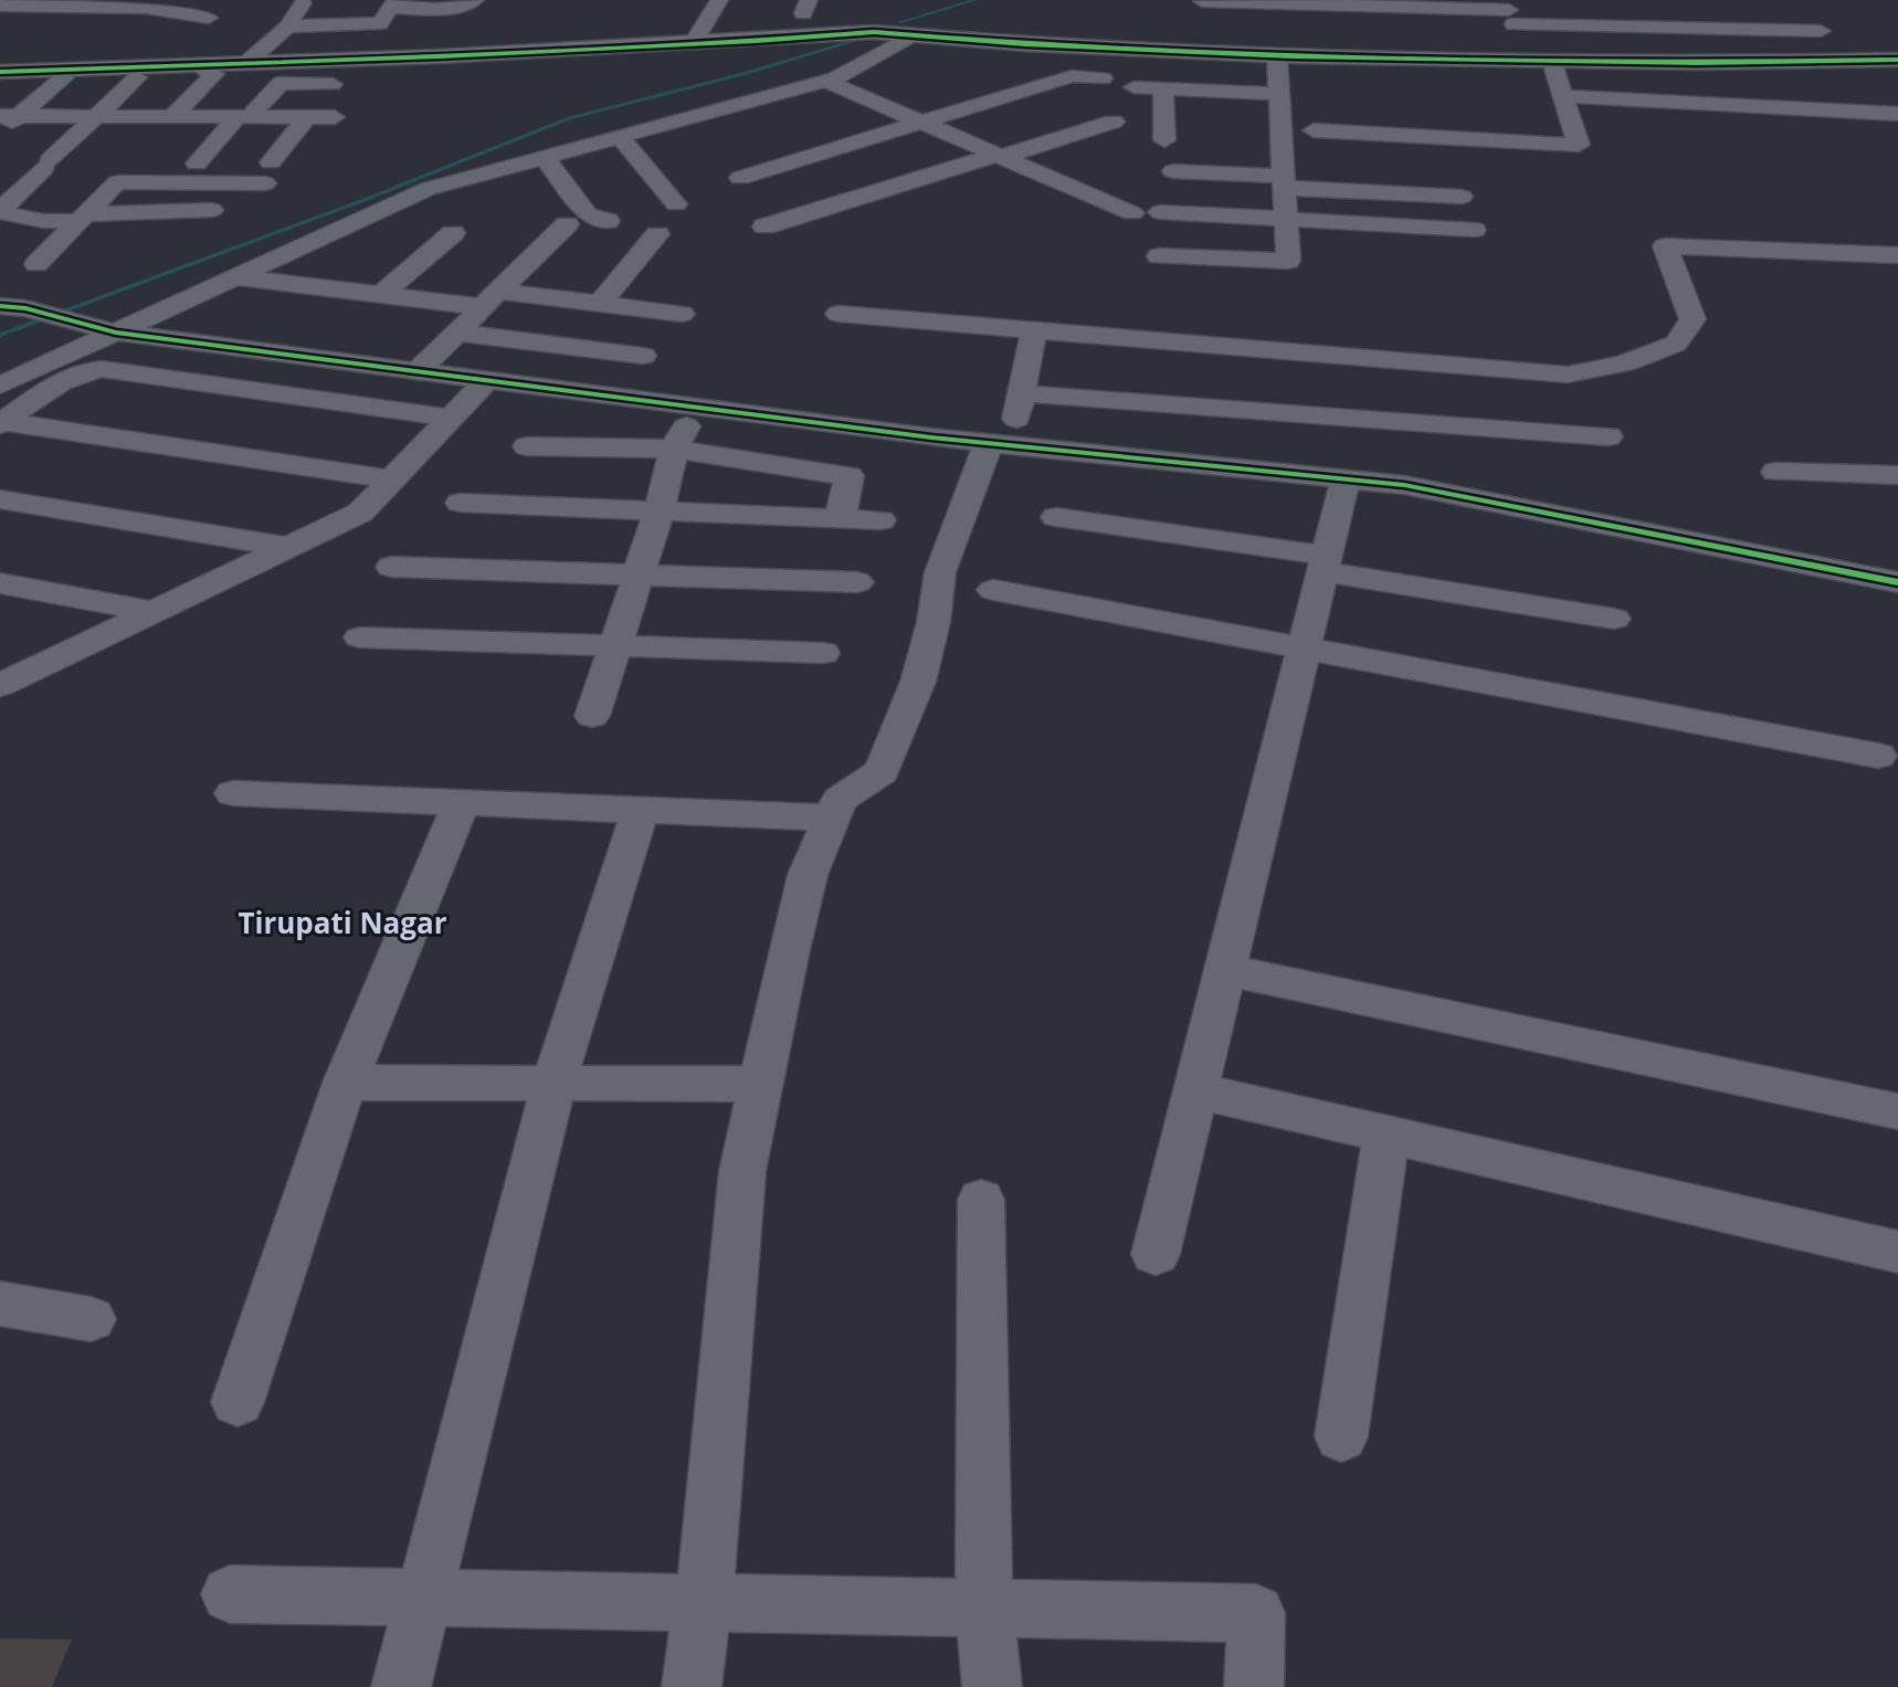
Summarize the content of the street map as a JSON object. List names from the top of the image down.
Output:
{
  "districts": ["Tirupati Nagar"]
}
